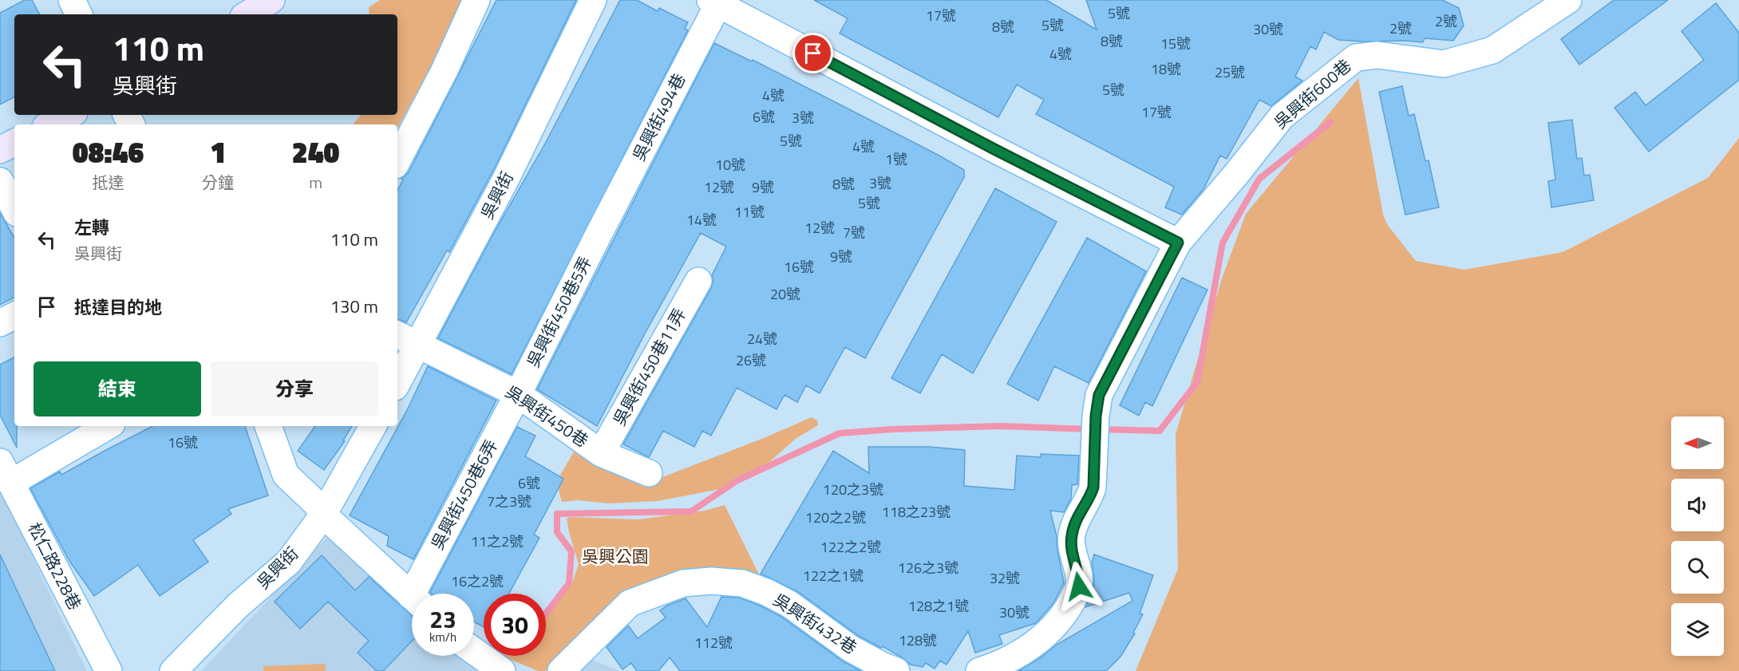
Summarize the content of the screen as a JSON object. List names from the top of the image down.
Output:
{
  "streets": {
    "street": [
      "吳興街600巷",
      "吳興街494巷",
      "吳興街",
      "吳興街450巷5弄",
      "吳興街450巷11弄",
      "吳興街450巷",
      "吳興街450巷6弄",
      "松仁路228巷",
      "吳興街432巷"
    ]
  },
  "crossings": [
    ["吳興街494巷", "吳興街450巷5弄"],
    ["吳興街", "吳興街450巷"],
    ["吳興街450巷5弄", "吳興街450巷"],
    ["吳興街450巷5弄", "吳興街450巷6弄"],
    ["吳興街450巷11弄", "吳興街450巷"],
    ["吳興街450巷", "吳興街450巷6弄"]
  ],
  "parks": ["吳興公園"],
  "house_numbers": [
    "5號",
    "17號",
    "2號",
    "5號",
    "8號",
    "2號",
    "30號",
    "8號",
    "15號",
    "4號",
    "18號",
    "25號",
    "5號",
    "4號",
    "17號",
    "6號",
    "3號",
    "5號",
    "4號",
    "1號",
    "10號",
    "3號",
    "8號",
    "12號",
    "9號",
    "5號",
    "11號",
    "14號",
    "12號",
    "7號",
    "9號",
    "16號",
    "20號",
    "24號",
    "26號",
    "16號",
    "6號",
    "120之3號",
    "7之3號",
    "118之23號",
    "120之2號",
    "11之2號",
    "122之2號",
    "126之3號",
    "122之1號",
    "32號",
    "16之2號",
    "128之1號",
    "30號",
    "128號",
    "112號"
  ],
  "north": "left",
  "page": {
    "turn": ["110 m", "吳興街"],
    "eta": [
      "08:46",
      "抵達",
      "1",
      "分鐘",
      "240",
      "m"
    ],
    "list": [
      {
        "name": "左轉",
        "note": "吳興街",
        "value": "110 m"
      },
      {
        "name": "抵達目的地",
        "value": "130 m"
      }
    ],
    "buttons": ["結束", "分享"],
    "speed": "23 km/h",
    "limit": "30"
  }
}
